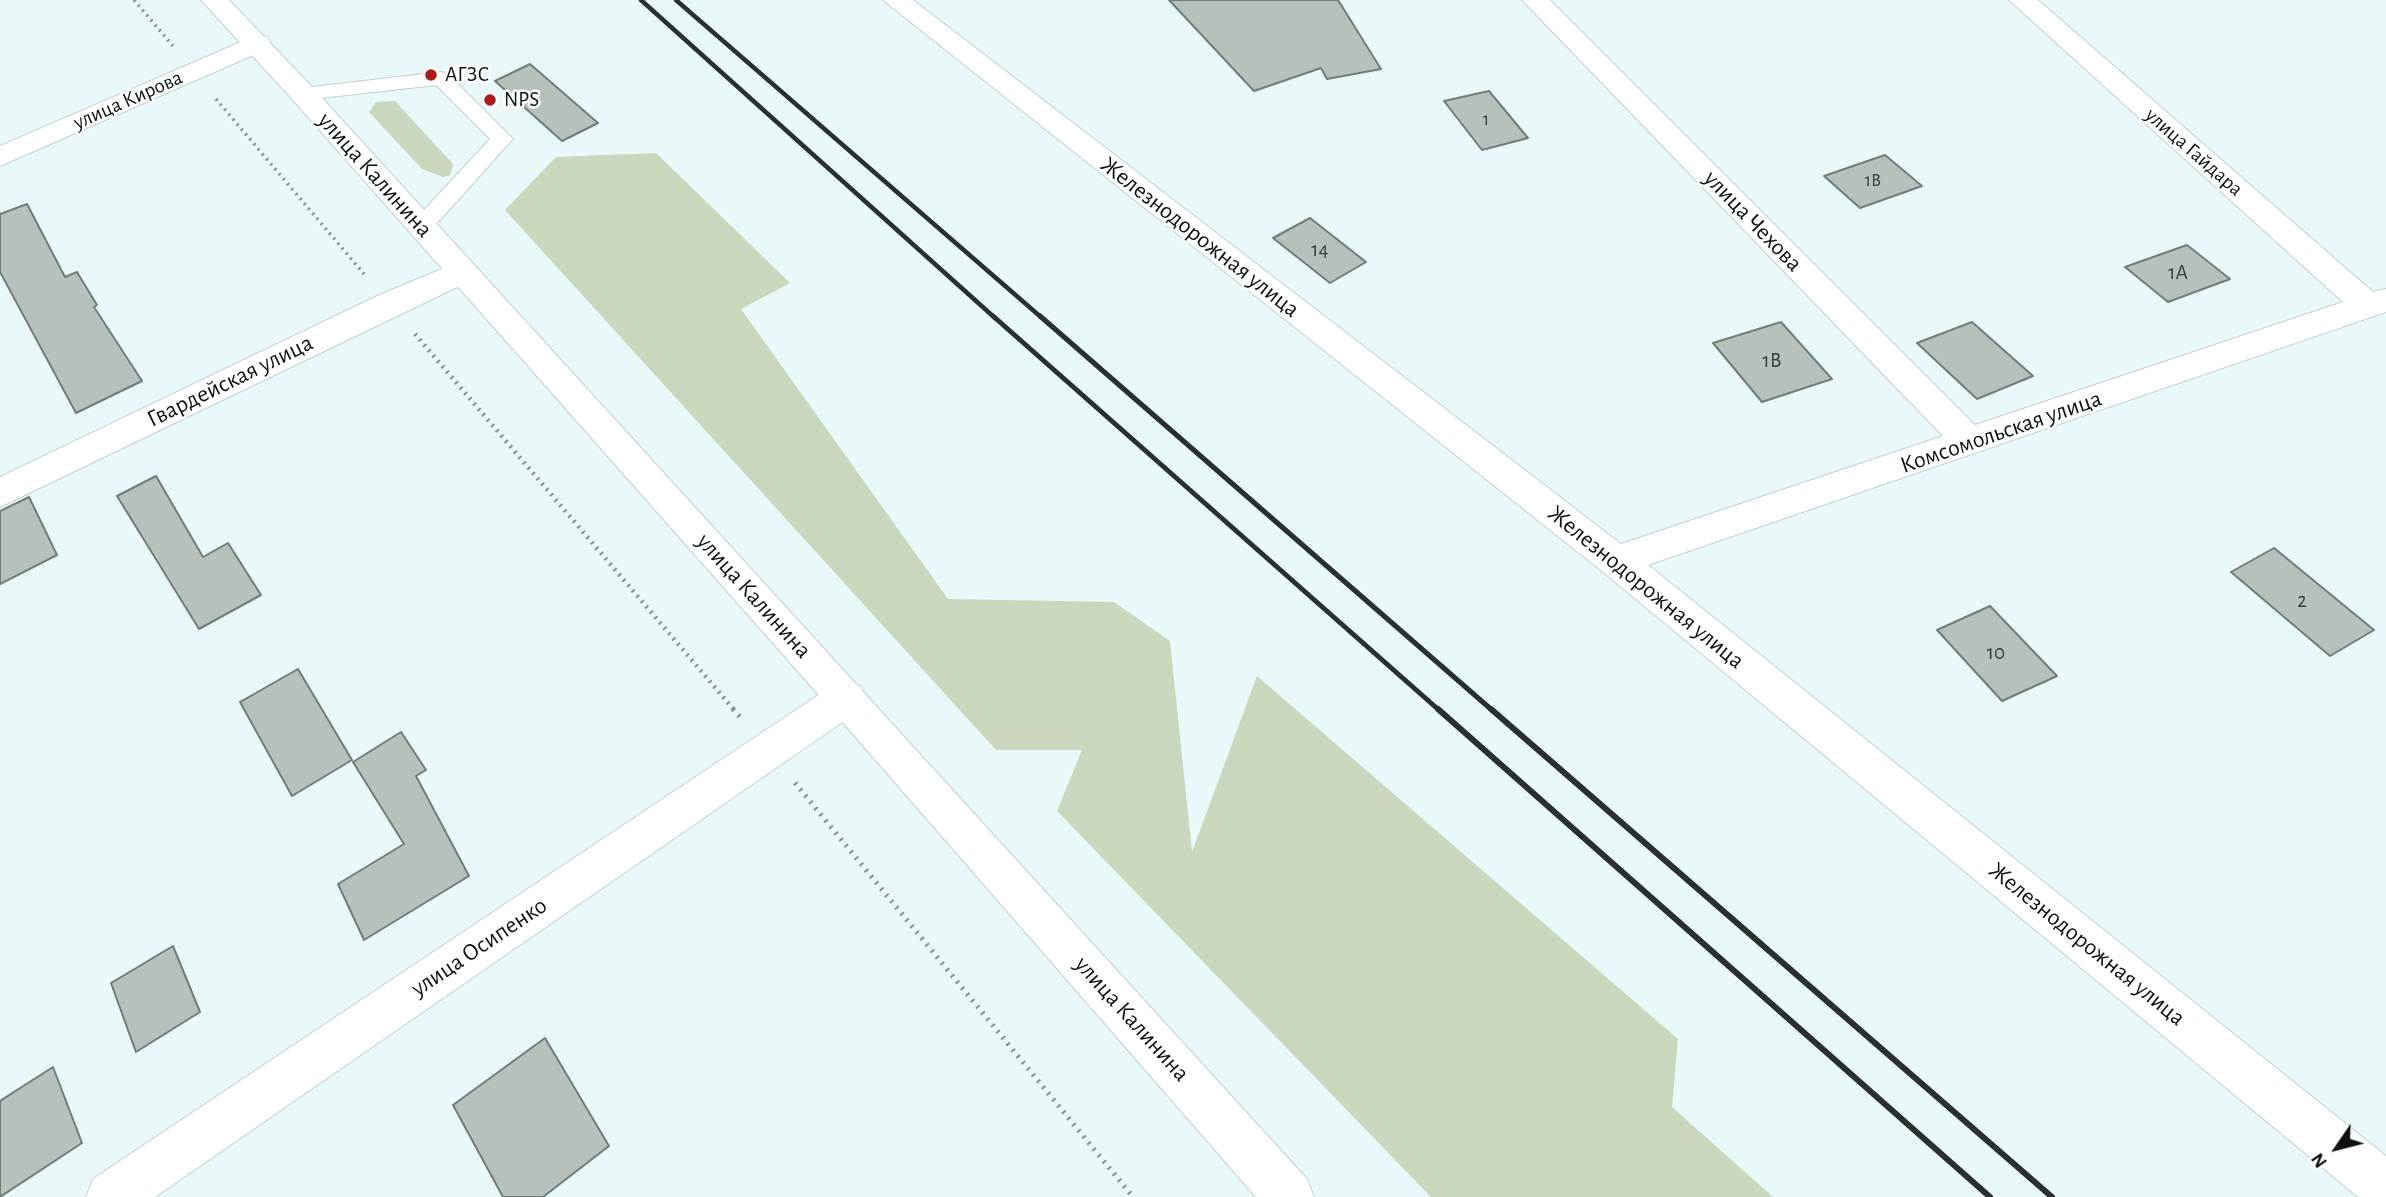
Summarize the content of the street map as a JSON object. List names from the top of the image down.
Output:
{
  "streets": {
    "street": [
      "улица Кирова",
      "улица Гайдара",
      "улица Калинина",
      "улица Чехова",
      "Железнодорожная улица",
      "Гвардейская улица",
      "Комсомольская улица",
      "улица Осипенко"
    ]
  },
  "crossings": [
    ["улица Кирова", "улица Калинина"],
    ["улица Гайдара", "Комсомольская улица"],
    ["улица Калинина", "Гвардейская улица"],
    ["улица Калинина", "улица Осипенко"],
    ["улица Чехова", "Комсомольская улица"],
    ["Железнодорожная улица", "Комсомольская улица"]
  ],
  "places": ["АГЗС", "NPS"],
  "house_numbers": [
    "1",
    "1В",
    "14",
    "1А",
    "1В",
    "2",
    "10"
  ],
  "north": "bottom left"
}
